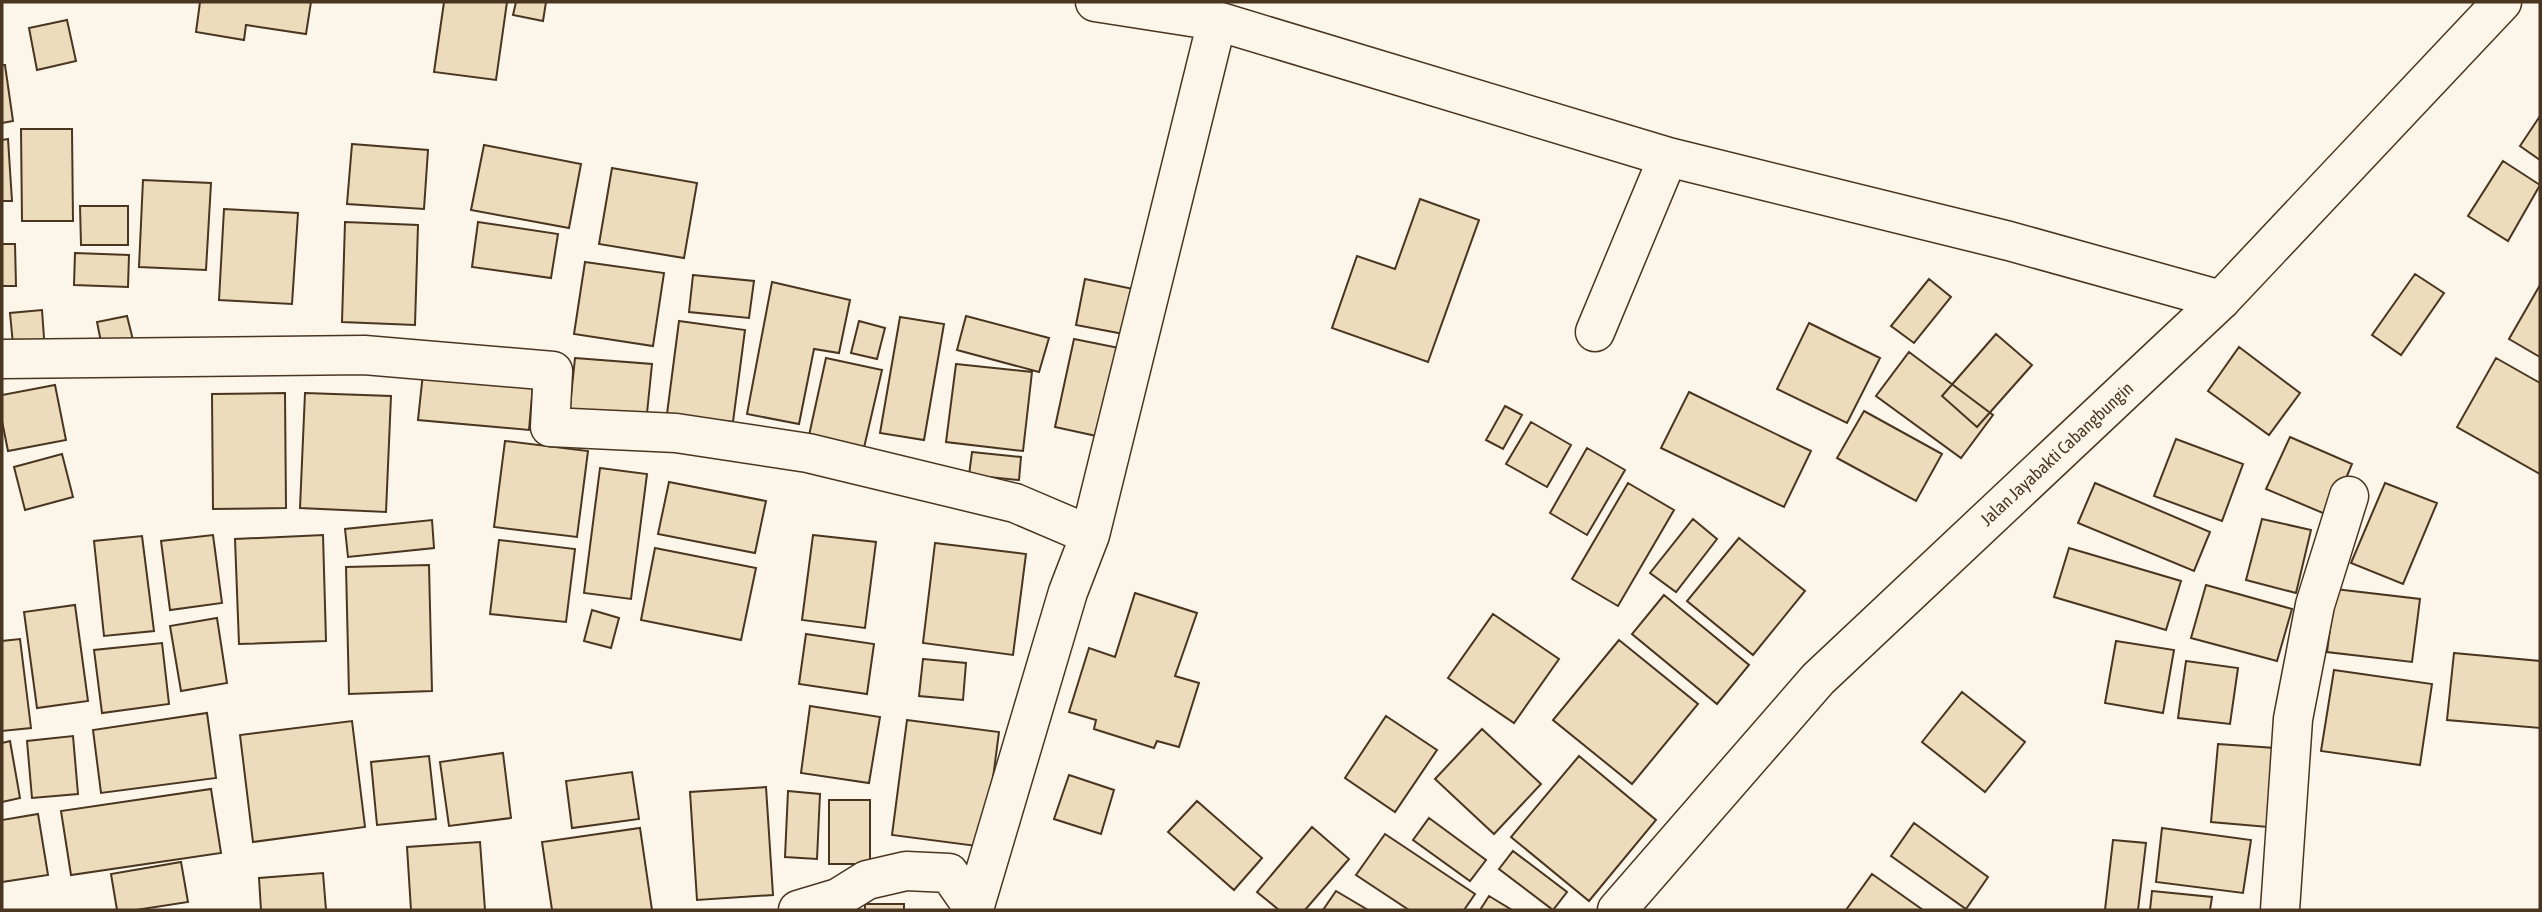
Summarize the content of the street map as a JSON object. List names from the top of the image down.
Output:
{
  "streets": {
    "street": ["Jalan Jayabakti Cabangbungin"]
  }
}
